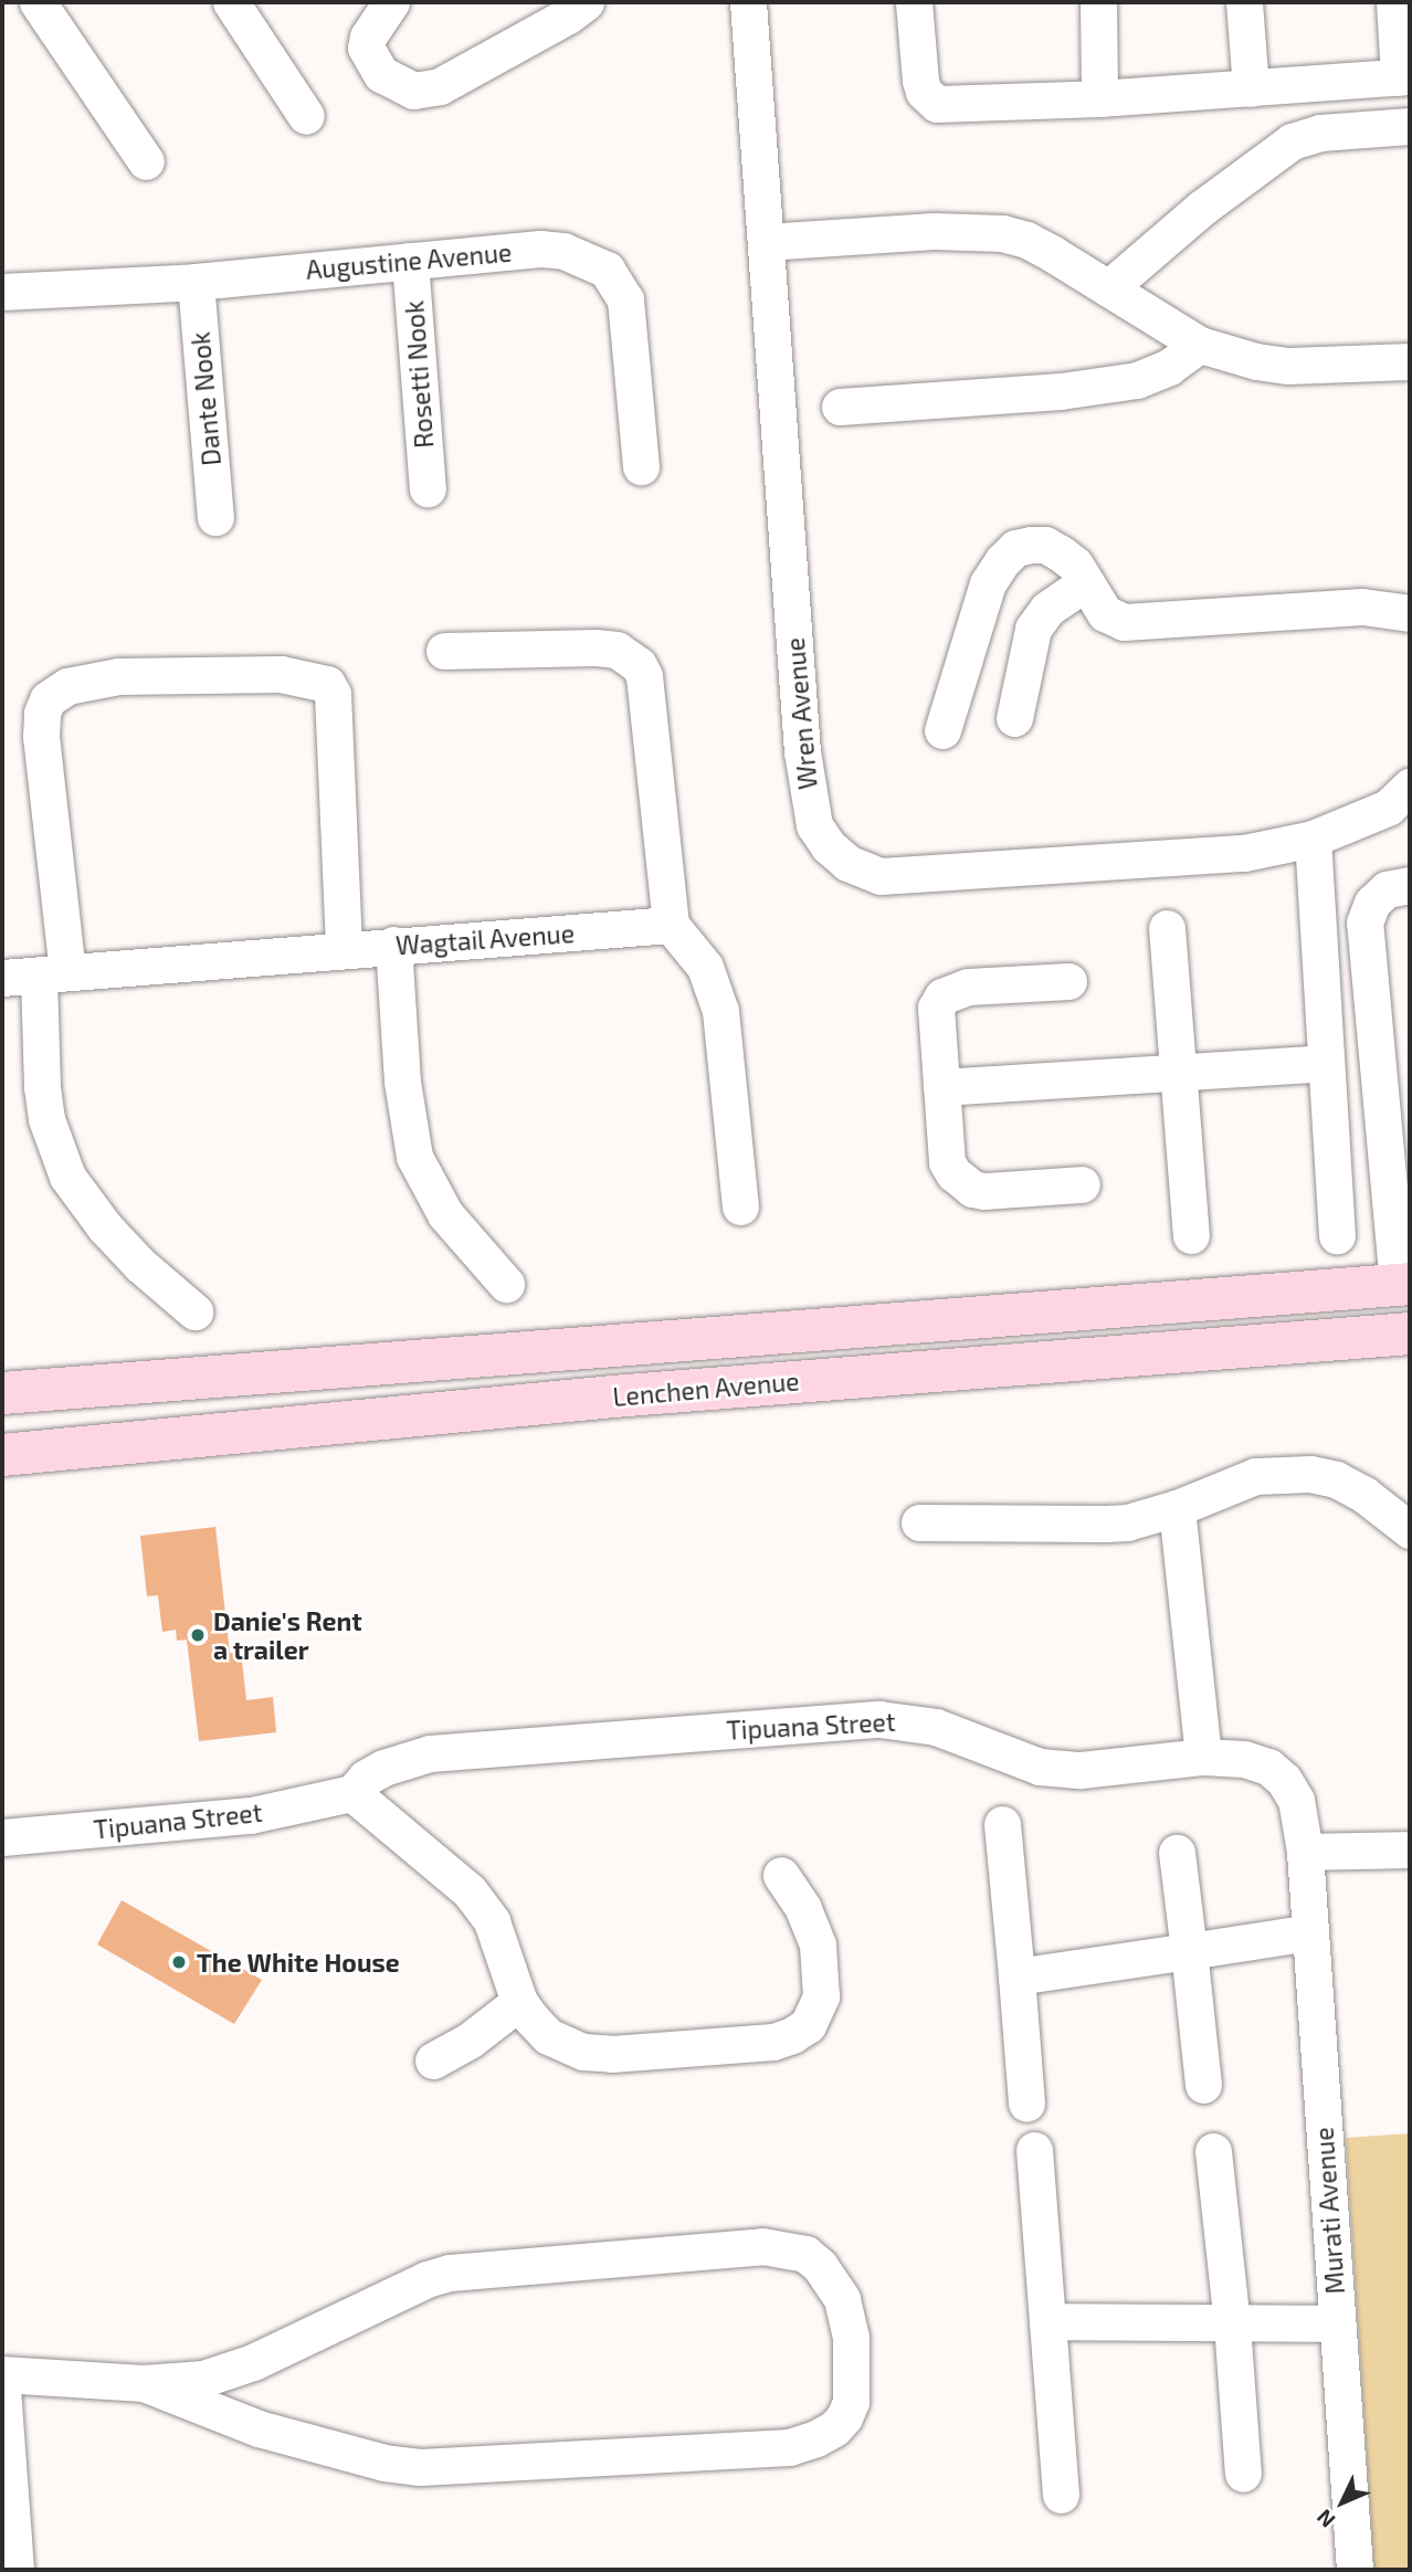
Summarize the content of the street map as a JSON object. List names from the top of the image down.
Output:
{
  "streets": {
    "main road": ["Lenchen Avenue"],
    "street": [
      "Augustine Avenue",
      "Rosetti Nook",
      "Dante Nook",
      "Wren Avenue",
      "Wagtail Avenue",
      "Tipuana Street",
      "Murati Avenue"
    ]
  },
  "crossings": [
    ["Augustine Avenue", "Rosetti Nook"],
    ["Augustine Avenue", "Dante Nook"],
    ["Tipuana Street", "Murati Avenue"]
  ],
  "places": ["Danie's Rent a trailer", "The White House"],
  "north": "bottom left"
}
